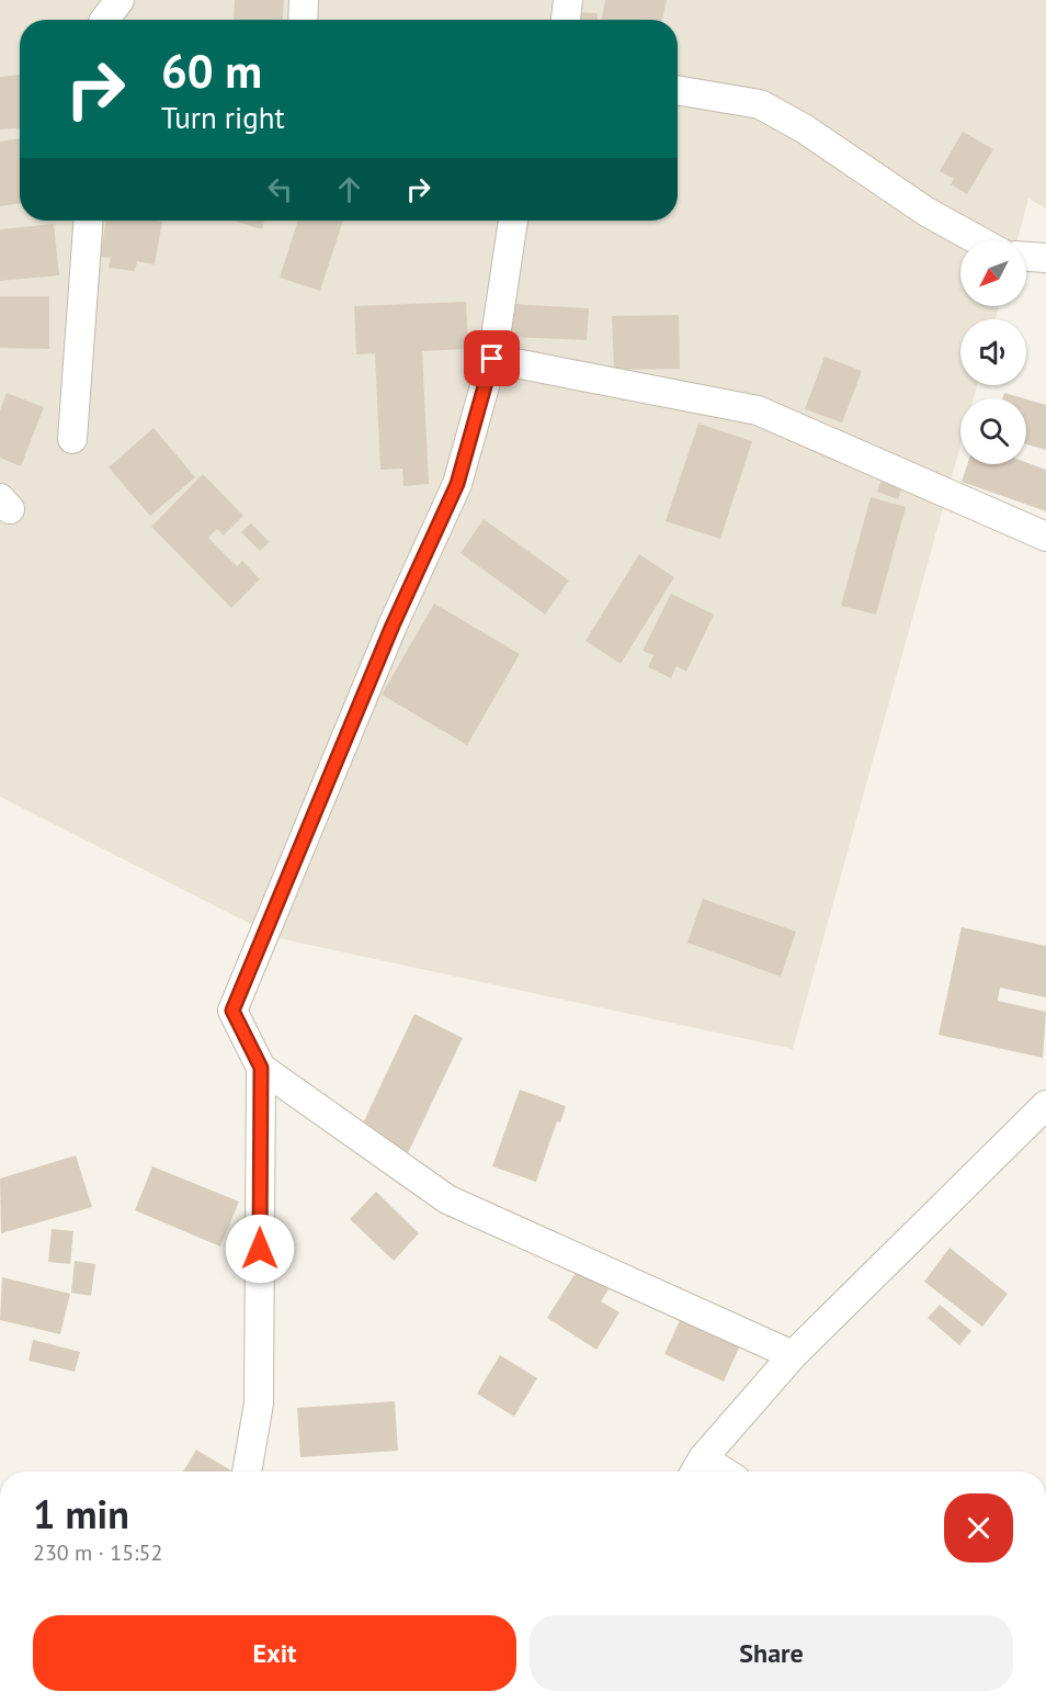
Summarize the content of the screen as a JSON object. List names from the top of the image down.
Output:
{
  "north": "bottom left",
  "page": {
    "turn": ["60 m", "Turn right"],
    "heading": ["1 min", "230 m · 15:52"],
    "buttons": ["Exit", "Share"]
  }
}
